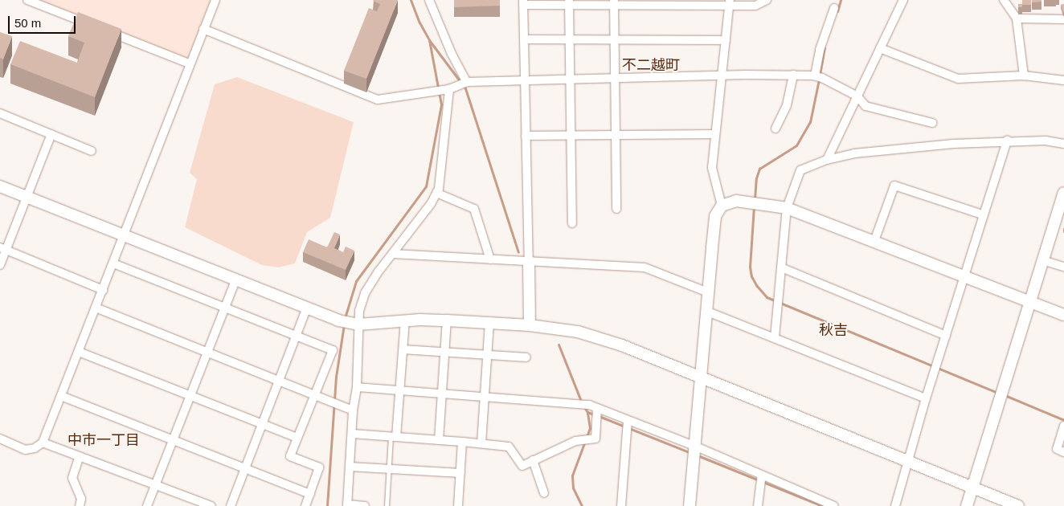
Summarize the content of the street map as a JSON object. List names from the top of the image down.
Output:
{
  "districts": ["不二越町", "秋吉", "中市一丁目"],
  "scale_bar": "50 m"
}
